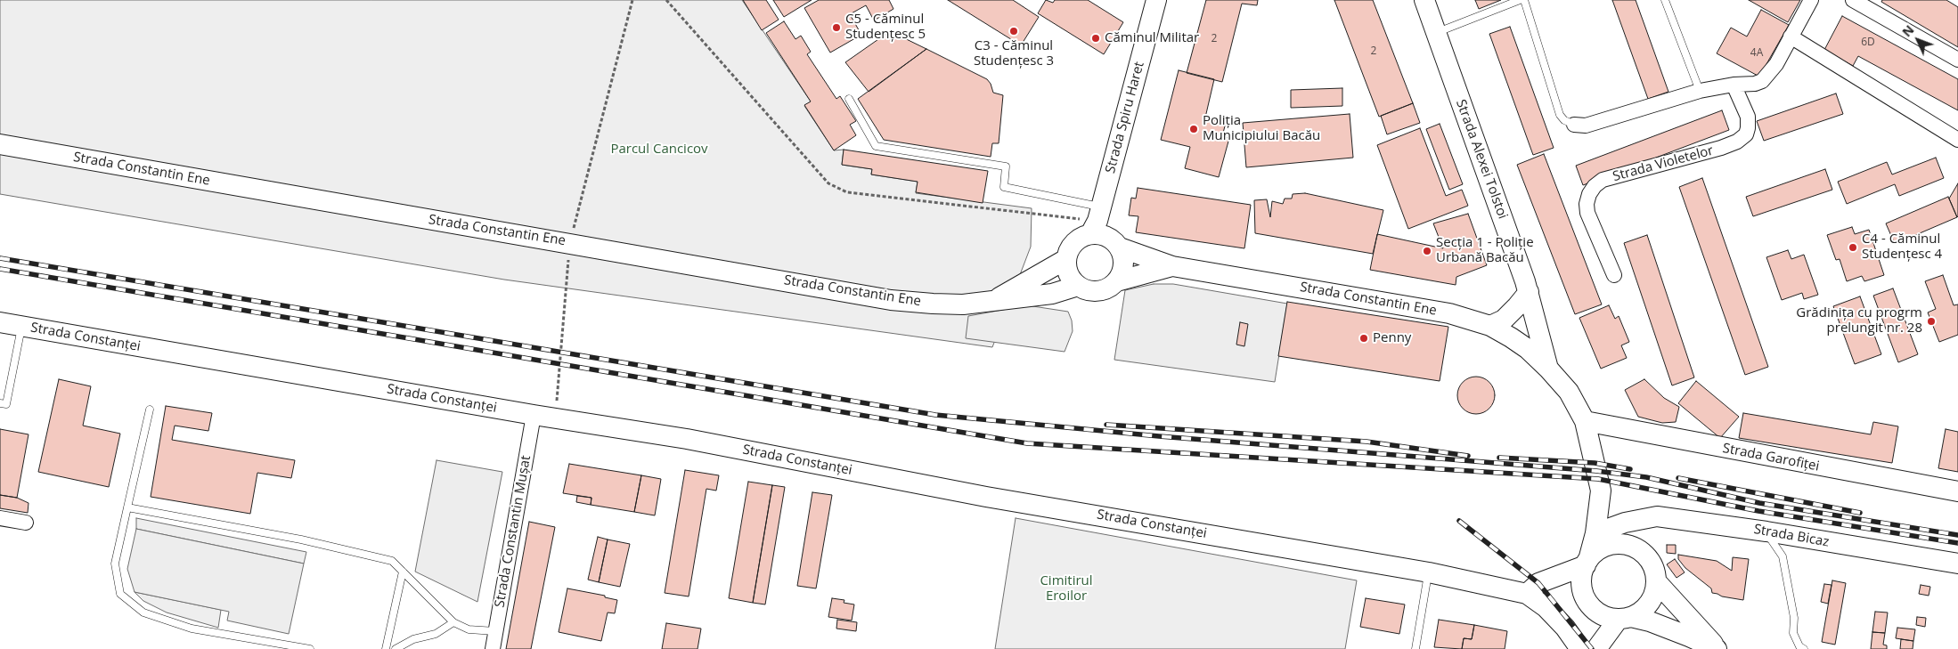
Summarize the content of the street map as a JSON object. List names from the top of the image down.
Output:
{
  "streets": {
    "street": [
      "Strada Spiru Haret",
      "Strada Alexei Tolstoi",
      "Strada Violetelor",
      "Strada Constantin Ene",
      "Strada Constanței",
      "Strada Garofiței",
      "Strada Constantin Mușat",
      "Strada Bicaz"
    ]
  },
  "crossings": [
    ["Strada Spiru Haret", "Strada Constantin Ene"],
    ["Strada Alexei Tolstoi", "Strada Constantin Ene"],
    ["Strada Alexei Tolstoi", "Strada Garofiței"],
    ["Strada Alexei Tolstoi", "Strada Bicaz"],
    ["Strada Constanței", "Strada Constantin Mușat"]
  ],
  "parks": ["Parcul Cancicov", "Cimitirul Eroilor"],
  "places": [
    "C5 - Căminul Studențesc 5",
    "C3 - Căminul Studențesc 3",
    "Căminul Militar",
    "Poliția Municipiului Bacău",
    "C4 - Căminul Studențesc 4",
    "Secția 1 - Poliție Urbană Bacău",
    "Grădinița cu progrm prelungit nr. 28",
    "Penny"
  ],
  "house_numbers": [
    "2",
    "6D",
    "2",
    "4A"
  ],
  "north": "top left"
}
